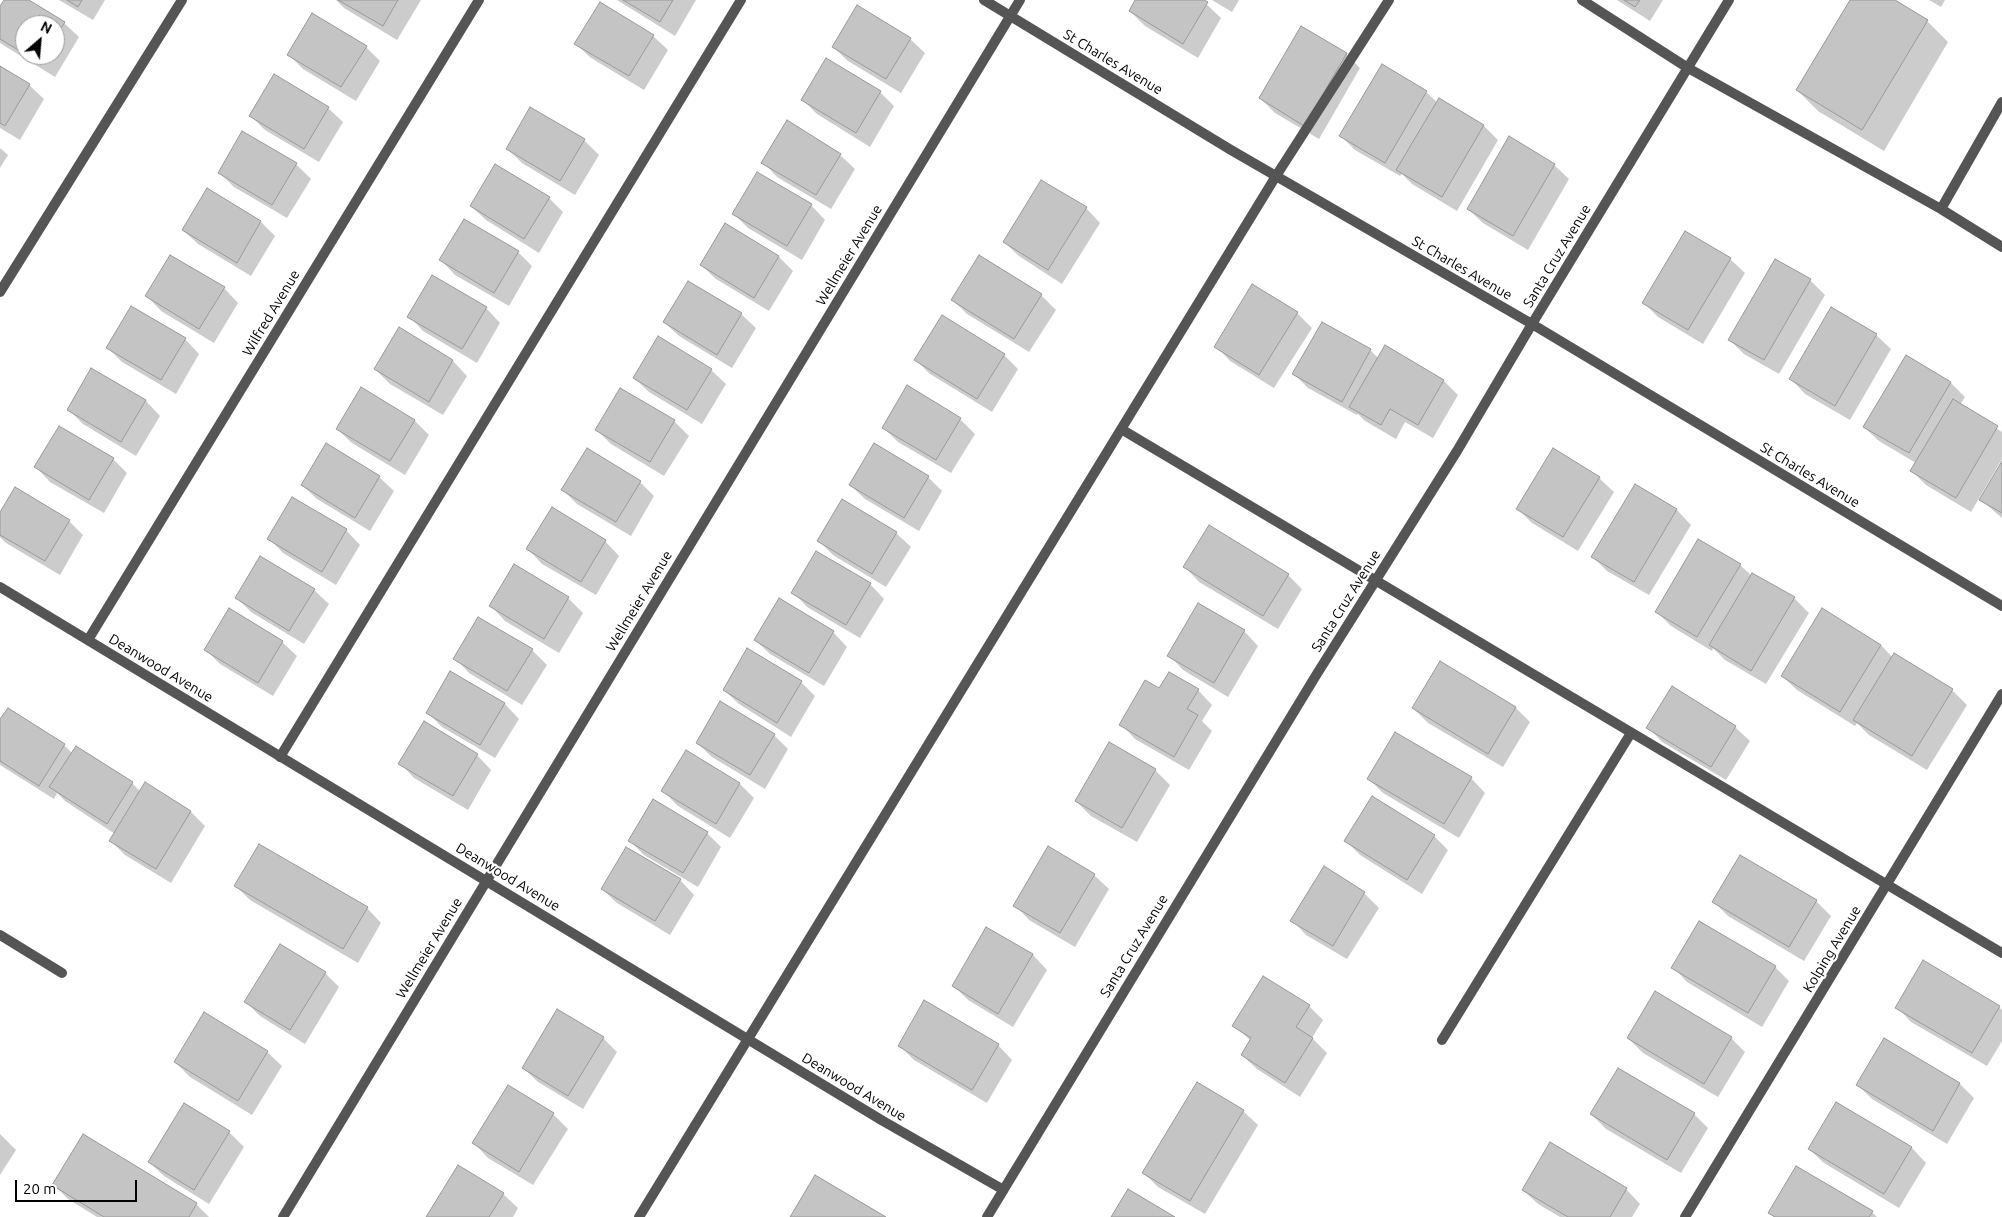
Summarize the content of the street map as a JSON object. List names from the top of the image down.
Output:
{
  "streets": {
    "street": [
      "St Charles Avenue",
      "Wellmeier Avenue",
      "Santa Cruz Avenue",
      "Wilfred Avenue",
      "Deanwood Avenue",
      "Kolping Avenue"
    ]
  },
  "crossings": [
    ["St Charles Avenue", "Wellmeier Avenue"],
    ["St Charles Avenue", "Santa Cruz Avenue"],
    ["Wellmeier Avenue", "Deanwood Avenue"],
    ["Santa Cruz Avenue", "Deanwood Avenue"],
    ["Wilfred Avenue", "Deanwood Avenue"]
  ],
  "scale_bar": "20 m",
  "north": "top right"
}
